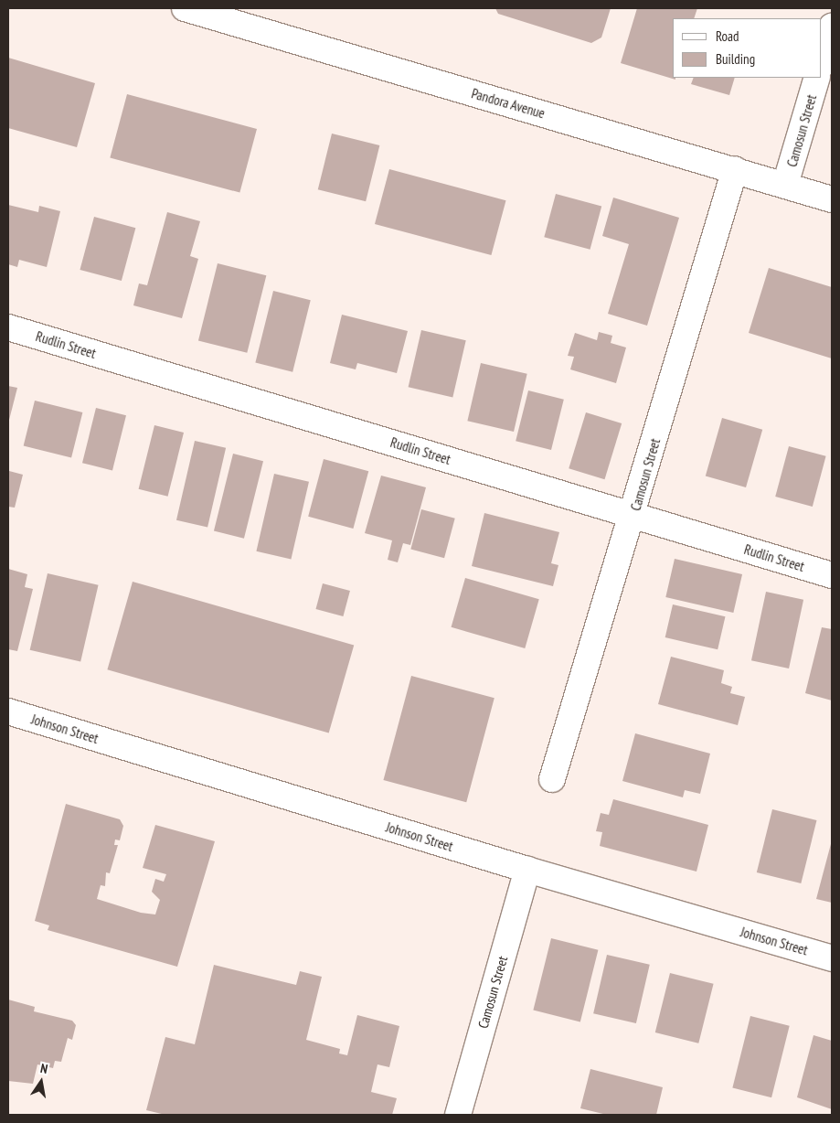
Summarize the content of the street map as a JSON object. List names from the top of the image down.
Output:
{
  "streets": {
    "street": [
      "Pandora Avenue",
      "Camosun Street",
      "Rudlin Street",
      "Johnson Street"
    ]
  },
  "crossings": [
    ["Pandora Avenue", "Camosun Street"],
    ["Camosun Street", "Rudlin Street"],
    ["Camosun Street", "Johnson Street"]
  ],
  "legend": ["Road", "Building"],
  "north": "top"
}
